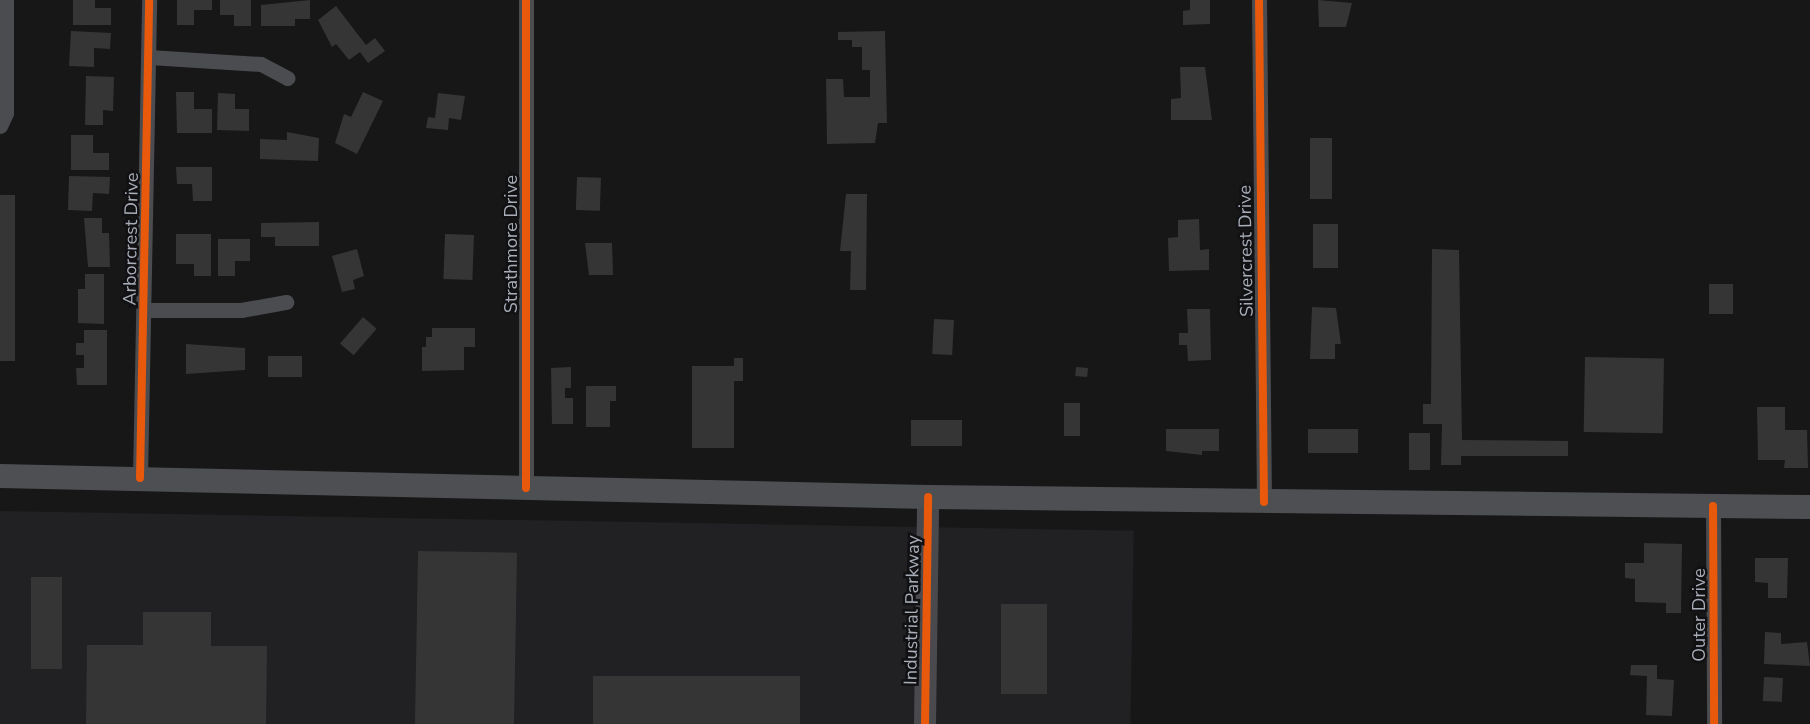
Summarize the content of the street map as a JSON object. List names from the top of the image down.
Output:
{
  "streets": {
    "street": [
      "Arborcrest Drive",
      "Strathmore Drive",
      "Silvercrest Drive",
      "Industrial Parkway",
      "Outer Drive"
    ]
  }
}
